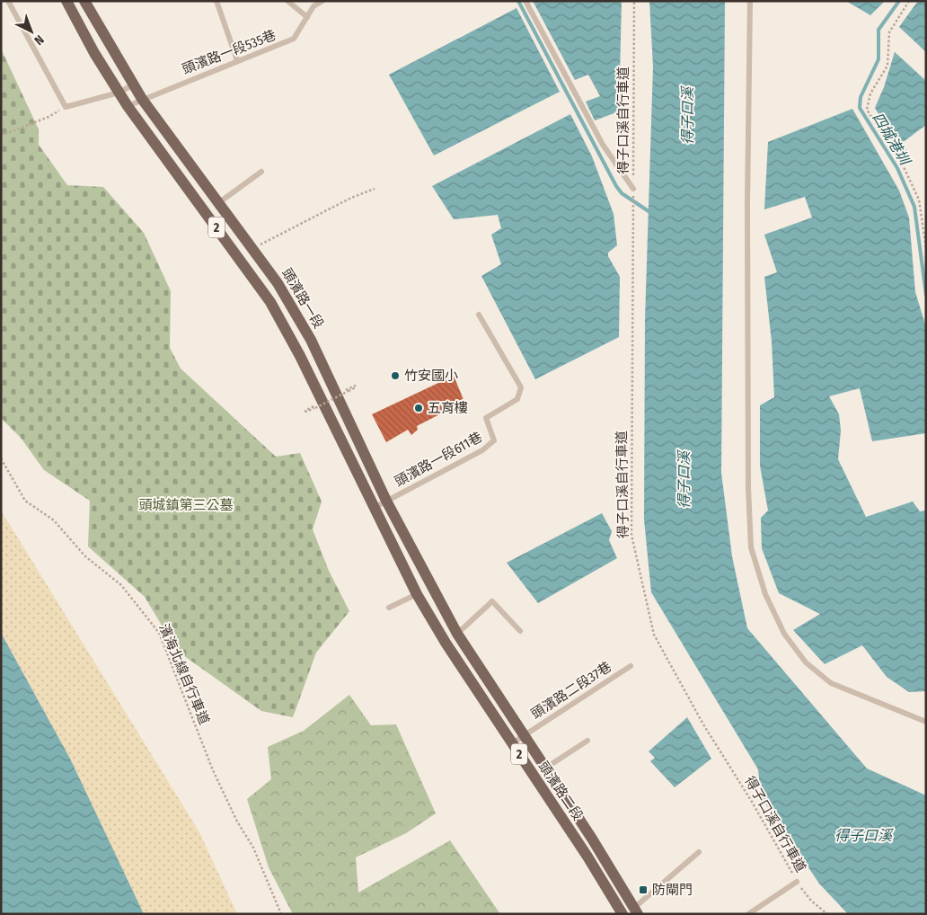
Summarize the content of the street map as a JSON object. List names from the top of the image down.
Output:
{
  "streets": {
    "main road": ["2", "頭濱路一段", "頭濱路二段"],
    "lane": ["頭濱路一段535巷", "頭濱路一段611巷", "頭濱路二段37巷"],
    "path": ["得子口溪自行車道", "濱海北線自行車道"]
  },
  "crossings": [
    ["頭濱路一段535巷", "2"],
    ["頭濱路一段535巷", "頭濱路一段"],
    ["2", "頭濱路一段611巷"],
    ["2", "頭濱路二段"],
    ["頭濱路一段", "頭濱路一段611巷"],
    ["頭濱路一段", "頭濱路二段"],
    ["頭濱路二段37巷", "頭濱路二段"]
  ],
  "water": ["得子口溪", "四城港圳"],
  "parks": ["頭城鎮第三公墓"],
  "places": {
    "other": ["竹安國小", "五育樓"],
    "transit": ["防閘門"]
  },
  "north": "bottom right"
}
